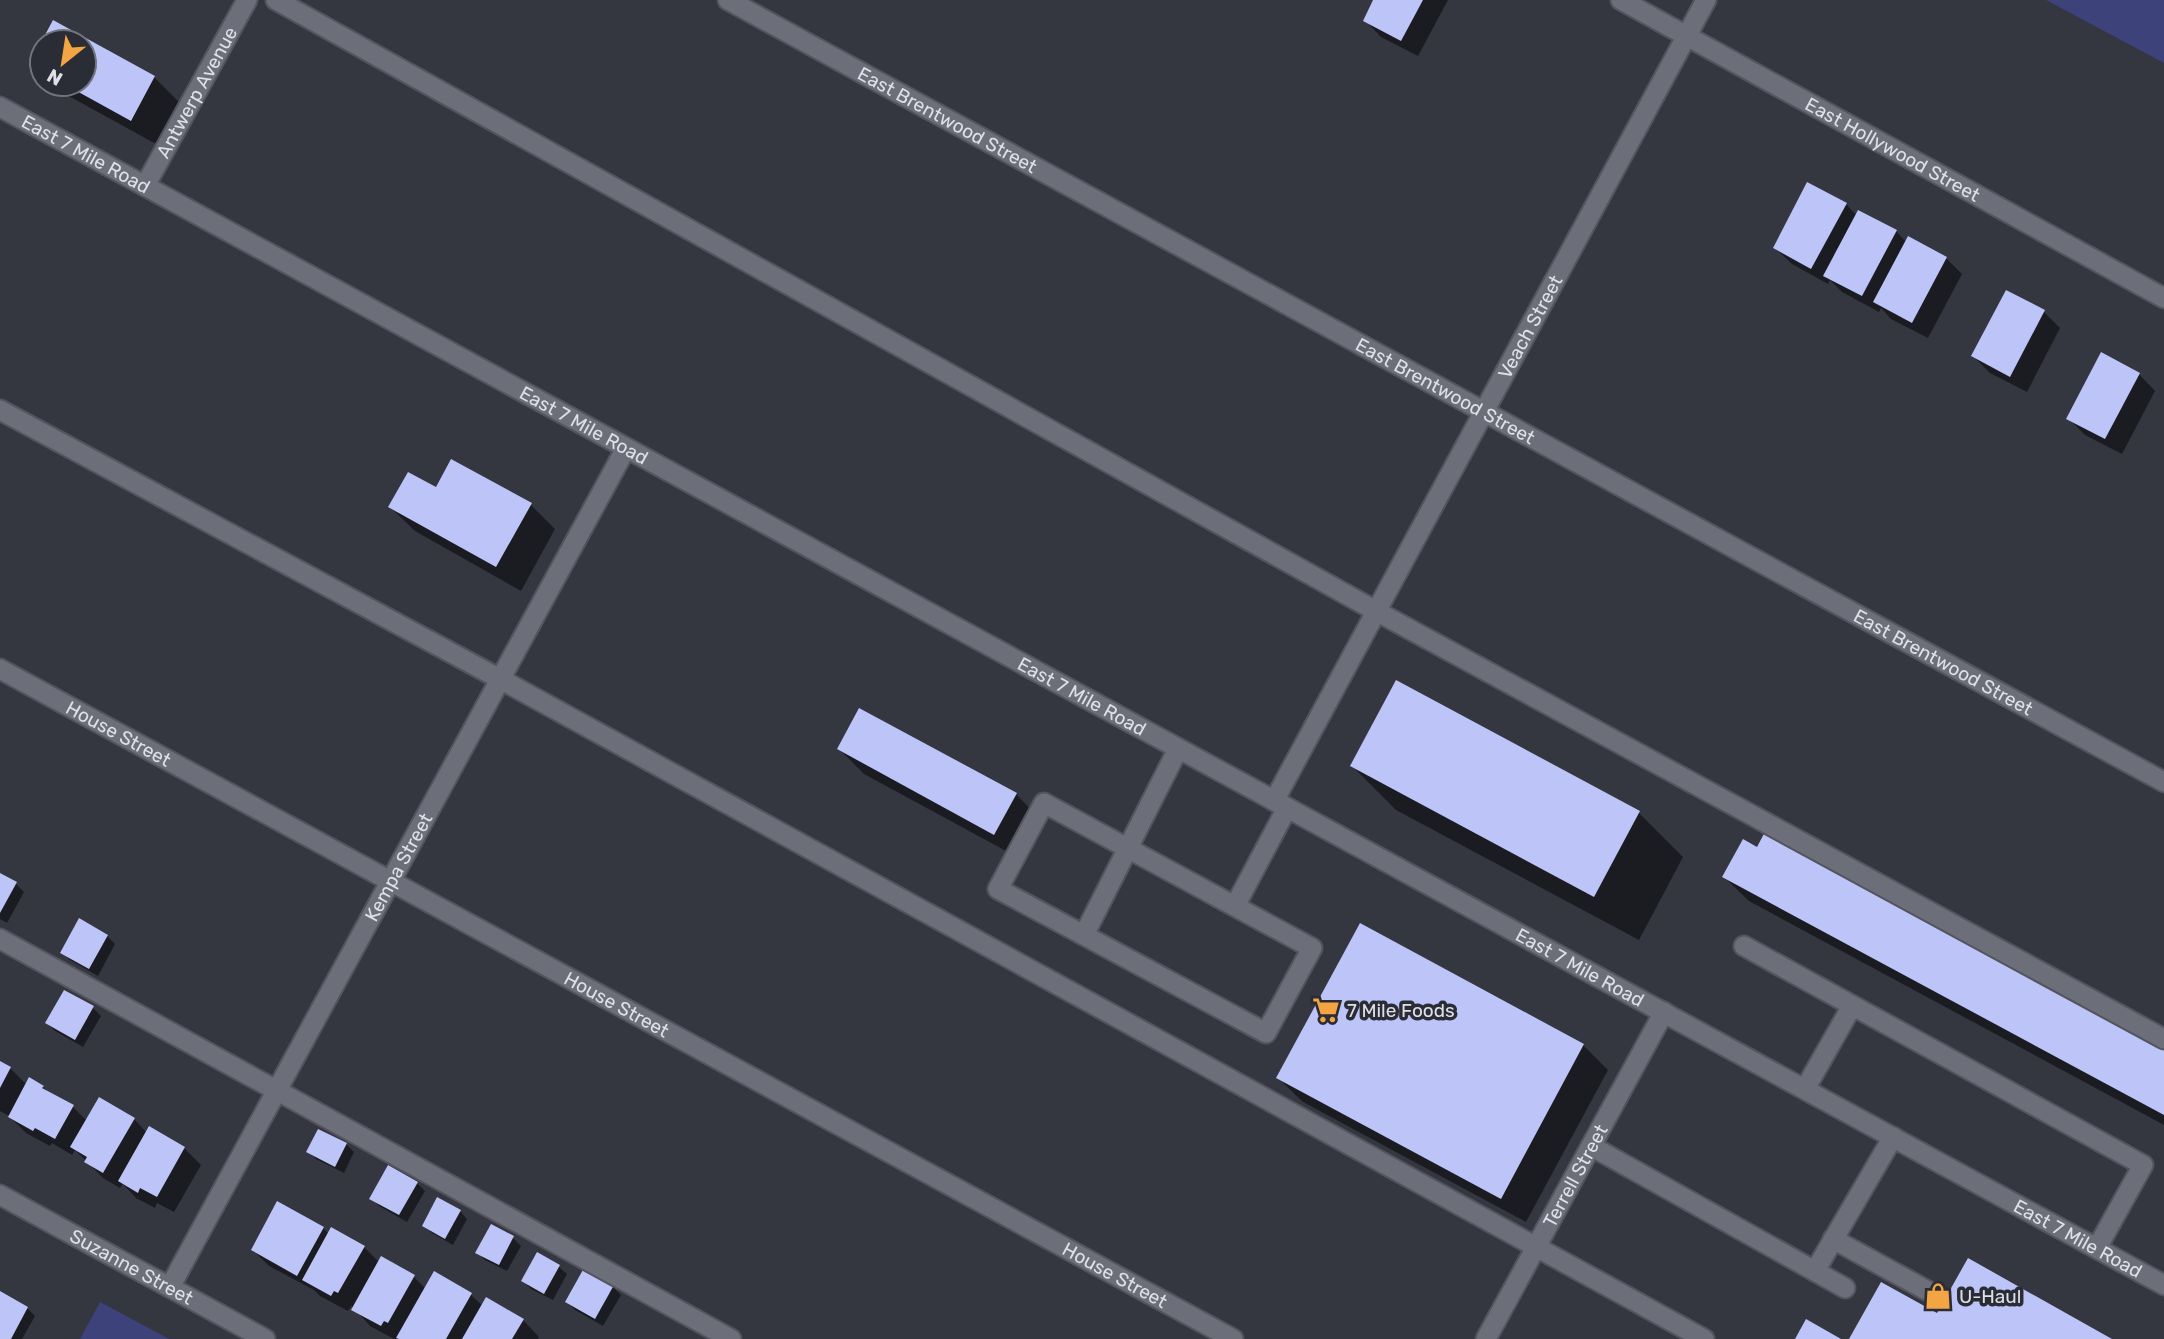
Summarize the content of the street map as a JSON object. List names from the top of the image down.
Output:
{
  "streets": {
    "street": [
      "Antwerp Avenue",
      "East Brentwood Street",
      "East Hollywood Street",
      "East 7 Mile Road",
      "Veach Street",
      "House Street",
      "Kempa Street",
      "Terrell Street",
      "Suzanne Street"
    ]
  },
  "crossings": [
    ["Antwerp Avenue", "East 7 Mile Road"],
    ["East Brentwood Street", "Veach Street"],
    ["East Hollywood Street", "Veach Street"],
    ["East 7 Mile Road", "Veach Street"],
    ["East 7 Mile Road", "Kempa Street"],
    ["East 7 Mile Road", "Terrell Street"],
    ["House Street", "Kempa Street"],
    ["Kempa Street", "Suzanne Street"]
  ],
  "places": {
    "supermarket": ["7 Mile Foods"],
    "shop": ["U-Haul"]
  },
  "north": "bottom left"
}
